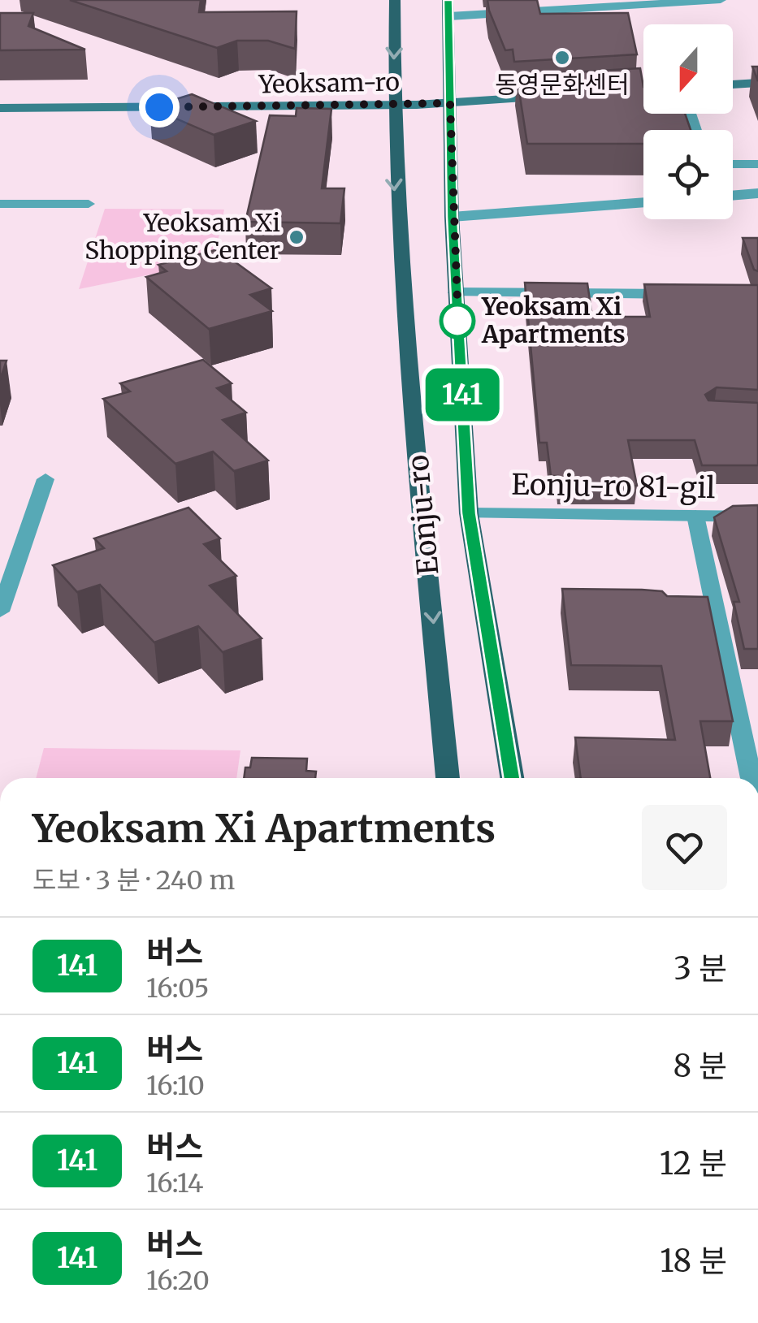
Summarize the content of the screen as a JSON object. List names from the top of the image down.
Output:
{
  "streets": {
    "main road": ["Yeoksam-ro", "Eonju-ro"],
    "street": ["Eonju-ro 81-gil"]
  },
  "crossings": [
    ["Yeoksam-ro", "Eonju-ro"],
    ["Eonju-ro 81-gil", "Eonju-ro"]
  ],
  "places": ["동영문화센터", "Yeoksam Xi Shopping Center", "Yeoksam Xi Apartments"],
  "lines": ["bus line 141"],
  "north": "bottom",
  "page": {
    "on_map": "141",
    "heading": ["Yeoksam Xi Apartments", "도보 · 3 분 · 240 m"],
    "list": [
      {
        "mark": "141",
        "name": "버스",
        "note": "16:05",
        "value": "3 분"
      },
      {
        "mark": "141",
        "name": "버스",
        "note": "16:10",
        "value": "8 분"
      },
      {
        "mark": "141",
        "name": "버스",
        "note": "16:14",
        "value": "12 분"
      },
      {
        "mark": "141",
        "name": "버스",
        "note": "16:20",
        "value": "18 분"
      }
    ]
  }
}
